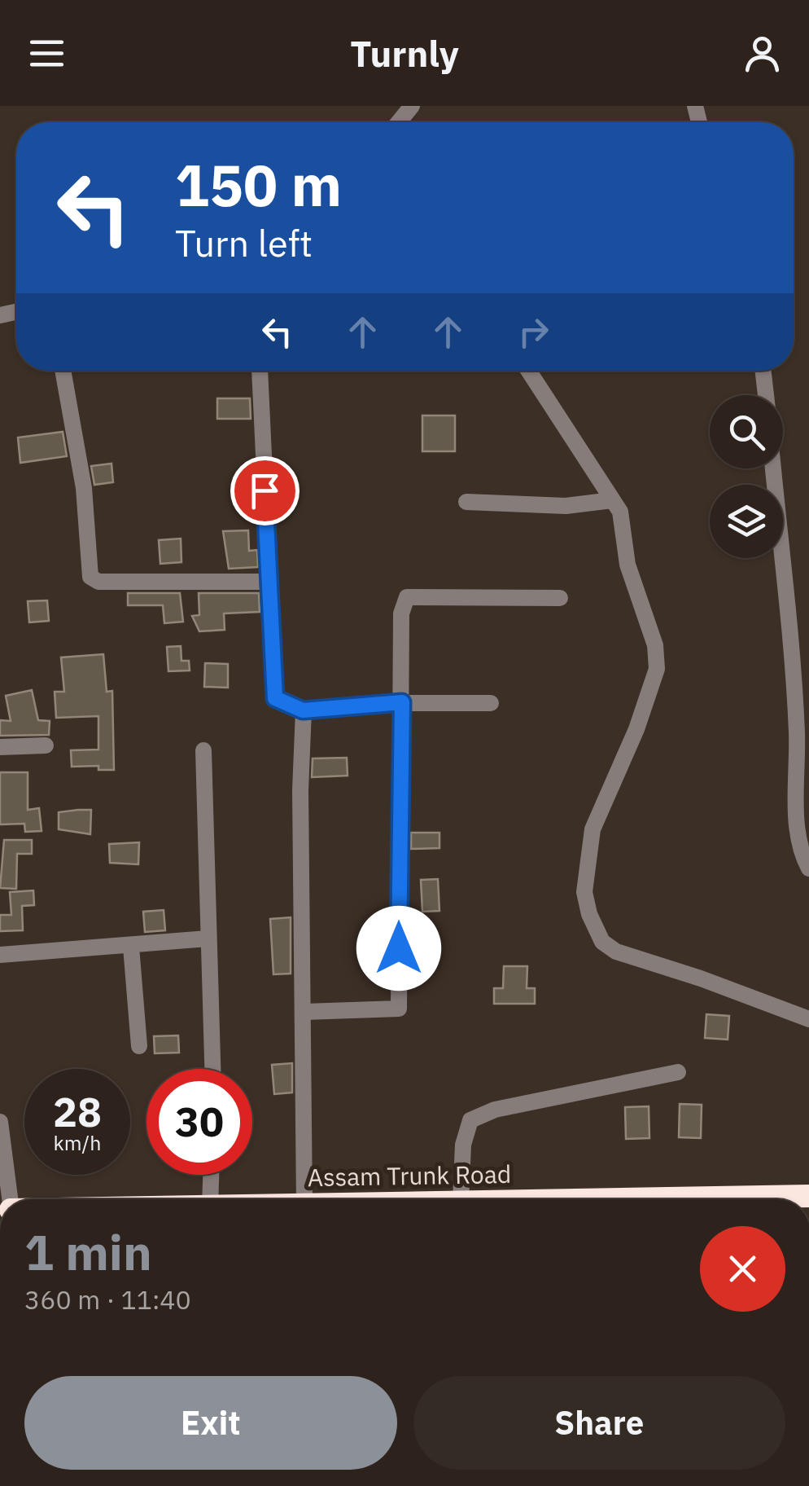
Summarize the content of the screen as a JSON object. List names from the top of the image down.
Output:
{
  "streets": {
    "highway": ["Assam Trunk Road"]
  },
  "page": {
    "header": "Turnly",
    "turn": ["150 m", "Turn left"],
    "speed": "28 km/h",
    "limit": "30",
    "heading": ["1 min", "360 m · 11:40"],
    "buttons": ["Exit", "Share"]
  }
}
